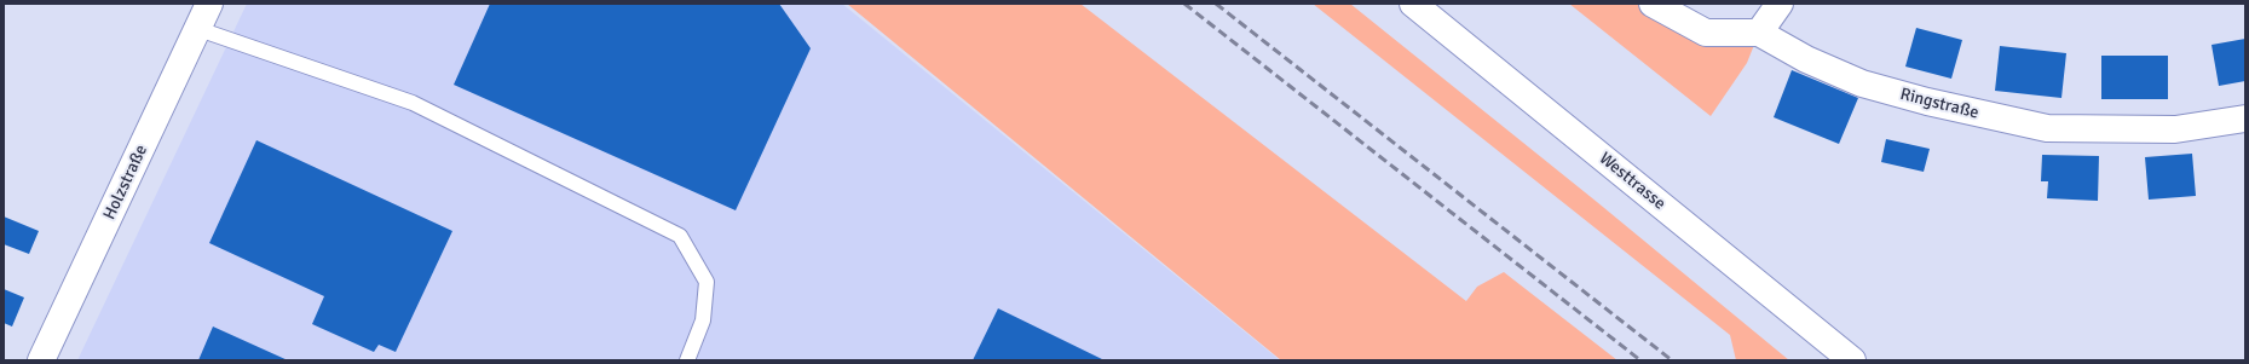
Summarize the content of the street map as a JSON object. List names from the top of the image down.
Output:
{
  "streets": {
    "street": ["Ringstraße", "Westtrasse", "Holzstraße"]
  }
}
